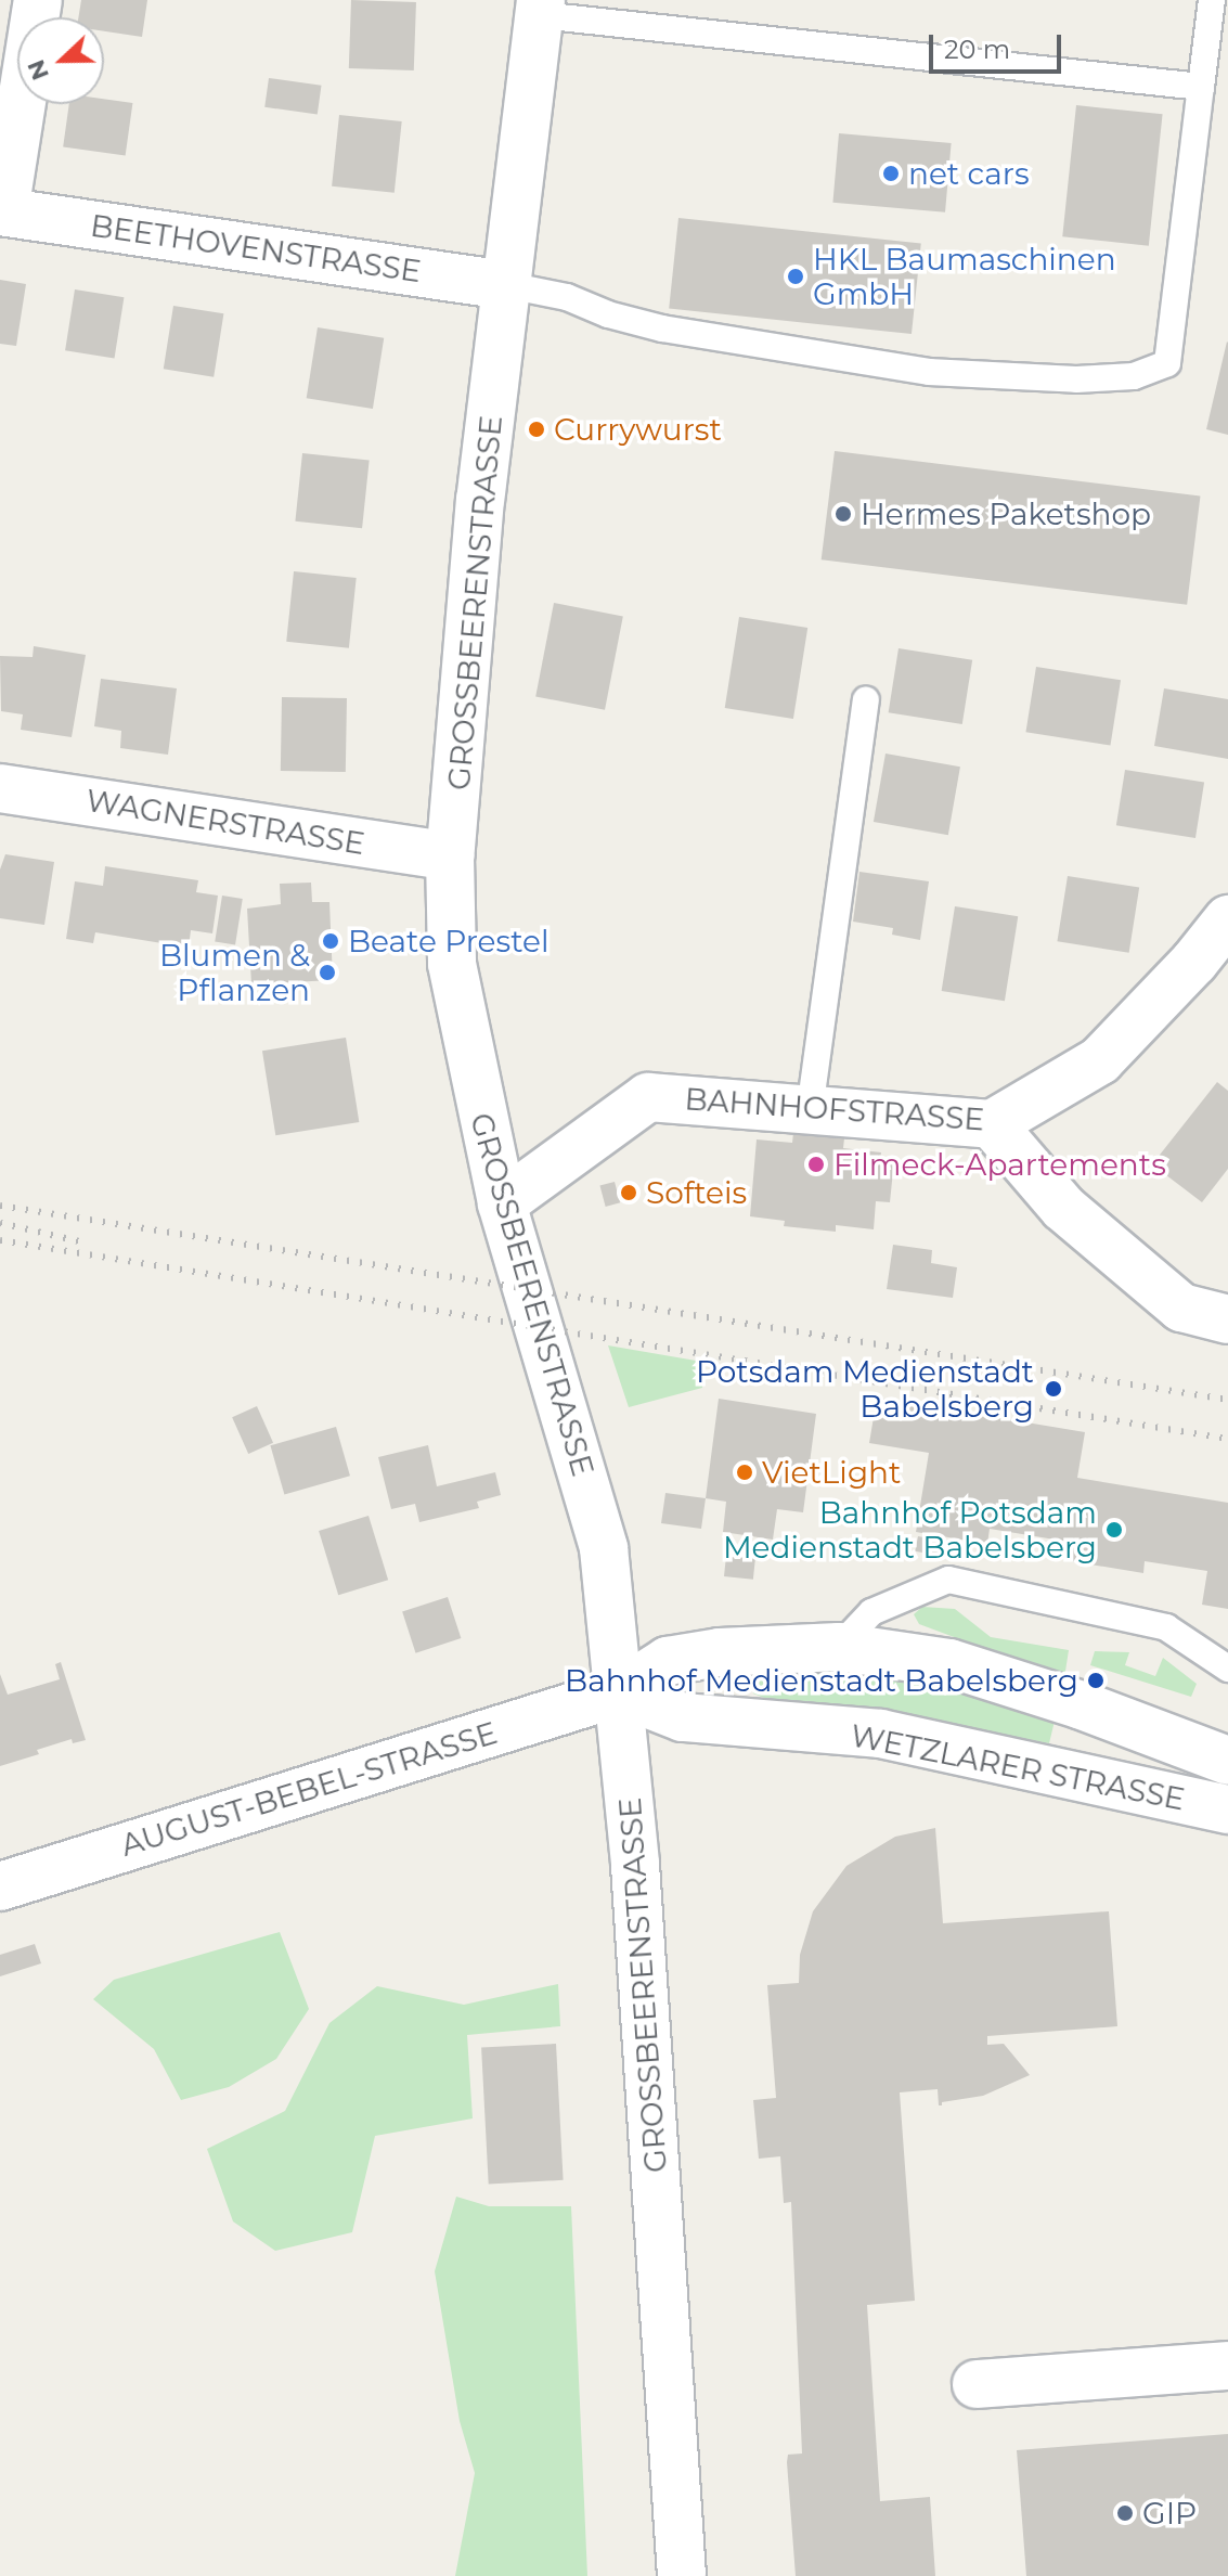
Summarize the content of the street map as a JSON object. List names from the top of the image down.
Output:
{
  "streets": {
    "street": [
      "BEETHOVENSTRASSE",
      "GROSSBEERENSTRASSE",
      "WAGNERSTRASSE",
      "BAHNHOFSTRASSE",
      "WETZLARER STRASSE",
      "AUGUST-BEBEL-STRASSE"
    ]
  },
  "crossings": [
    ["BEETHOVENSTRASSE", "GROSSBEERENSTRASSE"],
    ["GROSSBEERENSTRASSE", "WAGNERSTRASSE"],
    ["GROSSBEERENSTRASSE", "BAHNHOFSTRASSE"],
    ["GROSSBEERENSTRASSE", "WETZLARER STRASSE"],
    ["GROSSBEERENSTRASSE", "AUGUST-BEBEL-STRASSE"],
    ["WETZLARER STRASSE", "AUGUST-BEBEL-STRASSE"]
  ],
  "places": [
    "net cars",
    "HKL Baumaschinen GmbH",
    "Currywurst",
    "Hermes Paketshop",
    "Beate Prestel",
    "Blumen & Pflanzen",
    "Filmeck-Apartements",
    "Softeis",
    "Potsdam Medienstadt Babelsberg",
    "VietLight",
    "Bahnhof Potsdam Medienstadt Babelsberg",
    "Bahnhof Medienstadt Babelsberg",
    "GIP"
  ],
  "scale_bar": "20 m",
  "north": "left"
}
